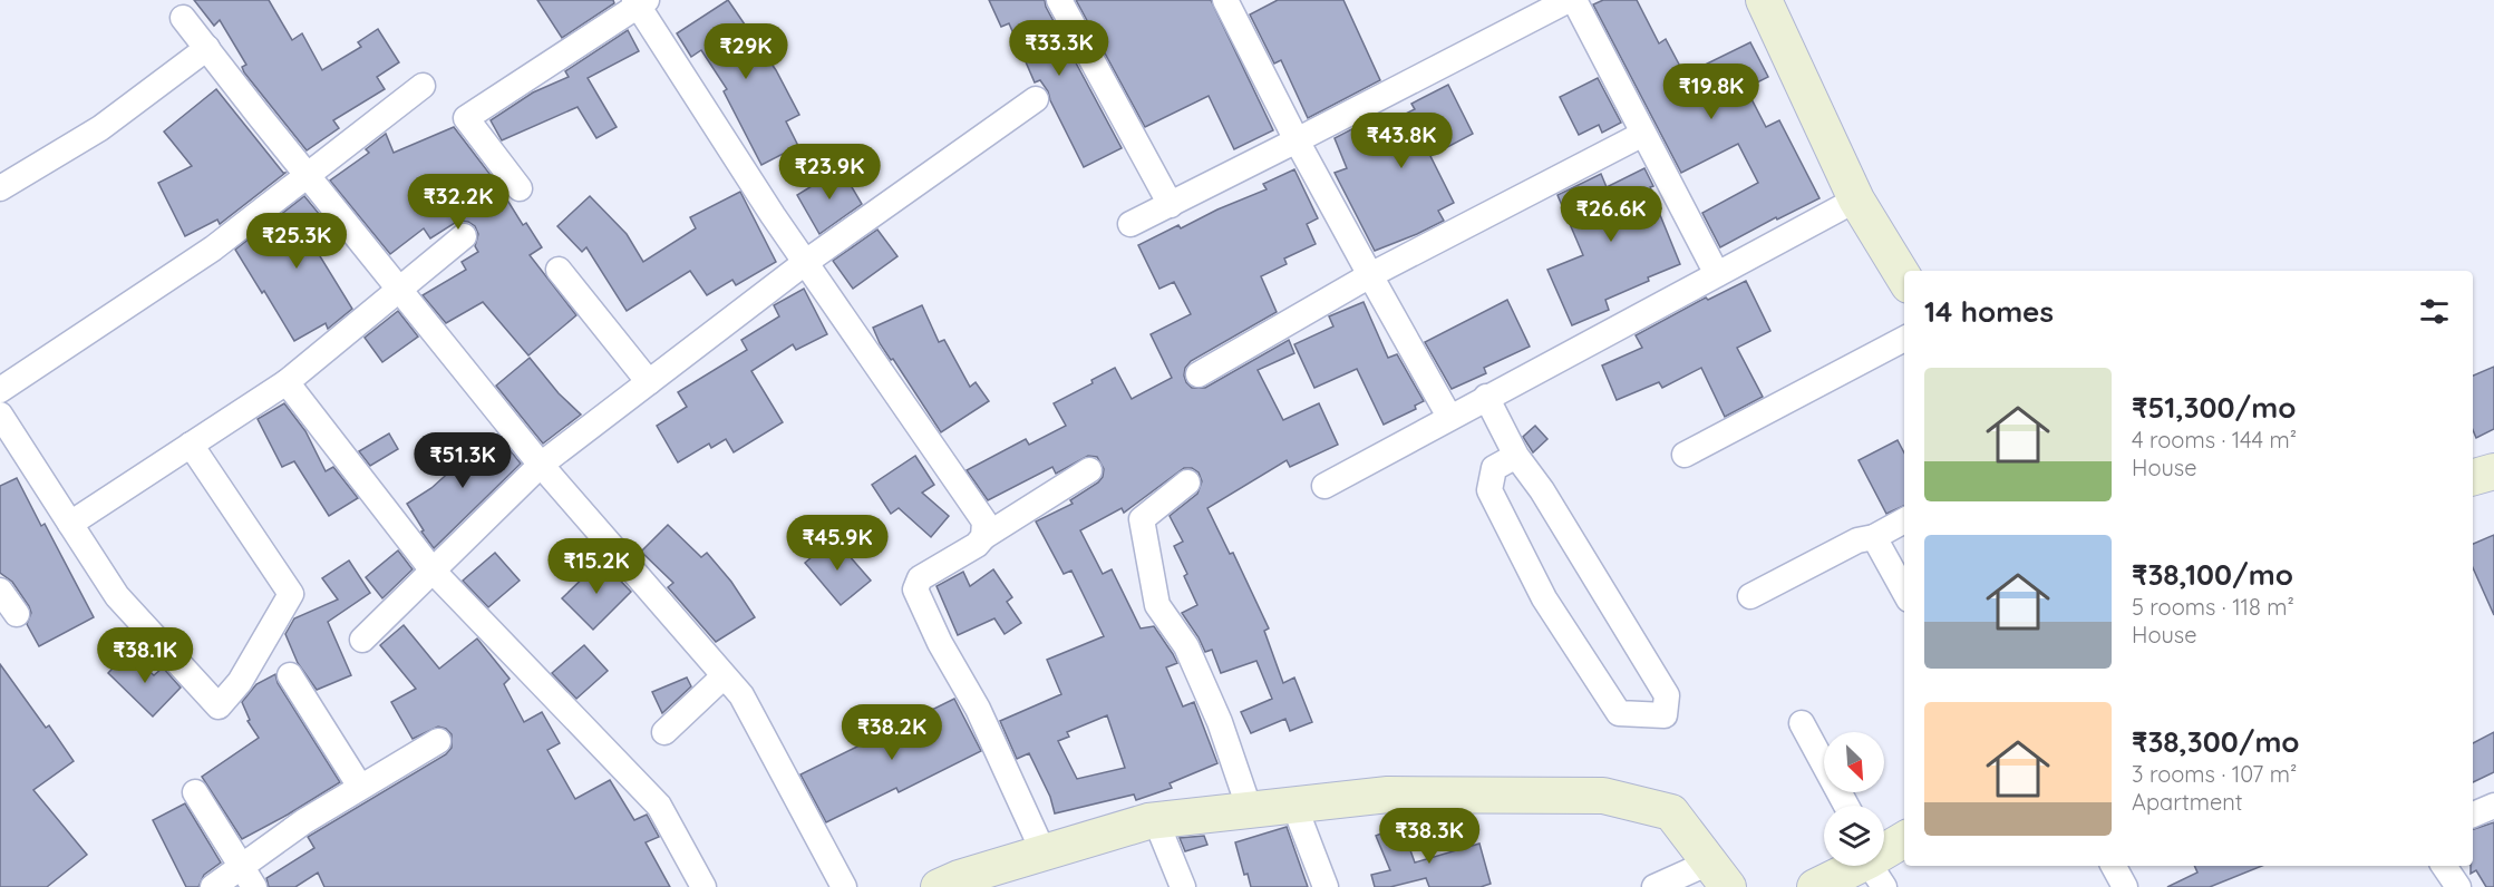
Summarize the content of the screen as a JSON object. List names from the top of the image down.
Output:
{
  "north": "bottom right",
  "page": {
    "price": [
      "₹33.3K",
      "₹29K",
      "₹19.8K",
      "₹43.8K",
      "₹23.9K",
      "₹32.2K",
      "₹26.6K",
      "₹25.3K",
      "₹51.3K",
      "₹45.9K",
      "₹15.2K",
      "₹38.1K",
      "₹38.2K",
      "₹38.3K"
    ],
    "heading": "14 homes",
    "list": [
      {
        "name": "₹51,300/mo",
        "note": "4 rooms · 144 m² · House"
      },
      {
        "name": "₹38,100/mo",
        "note": "5 rooms · 118 m² · House"
      },
      {
        "name": "₹38,300/mo",
        "note": "3 rooms · 107 m² · Apartment"
      }
    ]
  }
}
